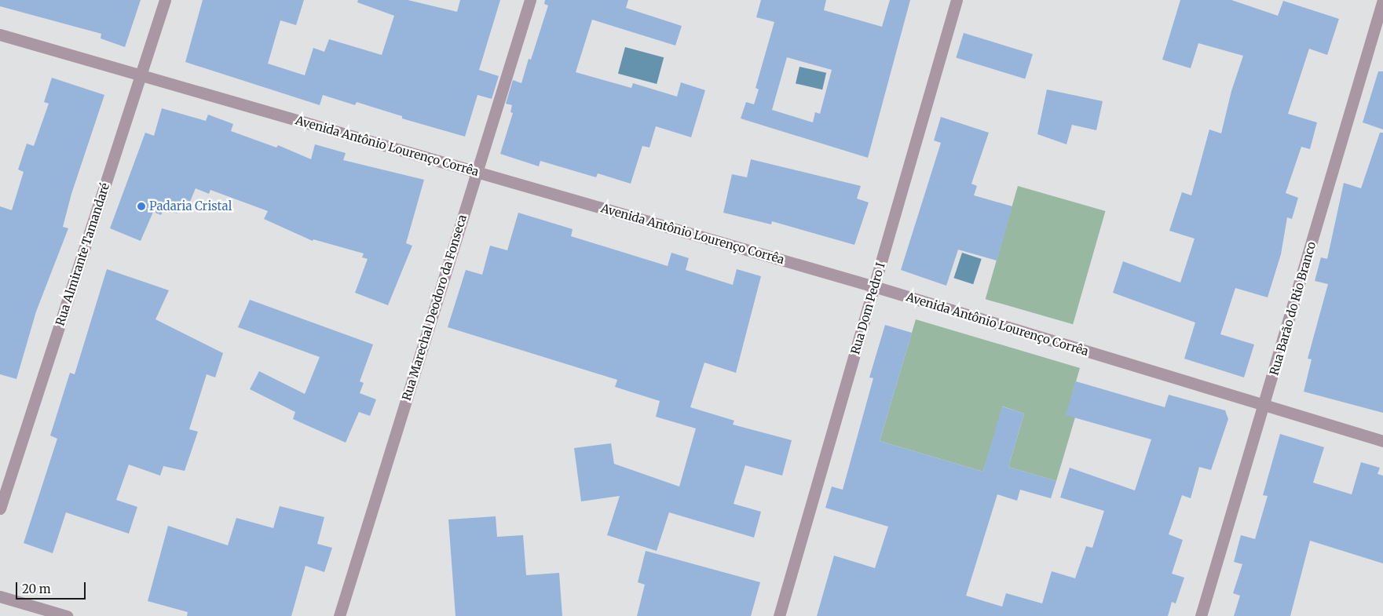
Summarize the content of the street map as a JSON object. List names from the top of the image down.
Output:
{
  "streets": {
    "street": [
      "Avenida Antônio Lourenço Corrêa",
      "Rua Almirante Tamandaré",
      "Rua Marechal Deodoro da Fonseca",
      "Rua Dom Pedro I",
      "Rua Barão do Rio Branco"
    ]
  },
  "crossings": [
    ["Avenida Antônio Lourenço Corrêa", "Rua Almirante Tamandaré"],
    ["Avenida Antônio Lourenço Corrêa", "Rua Marechal Deodoro da Fonseca"],
    ["Avenida Antônio Lourenço Corrêa", "Rua Dom Pedro I"],
    ["Avenida Antônio Lourenço Corrêa", "Rua Barão do Rio Branco"]
  ],
  "places": ["Padaria Cristal"],
  "scale_bar": "20 m"
}
